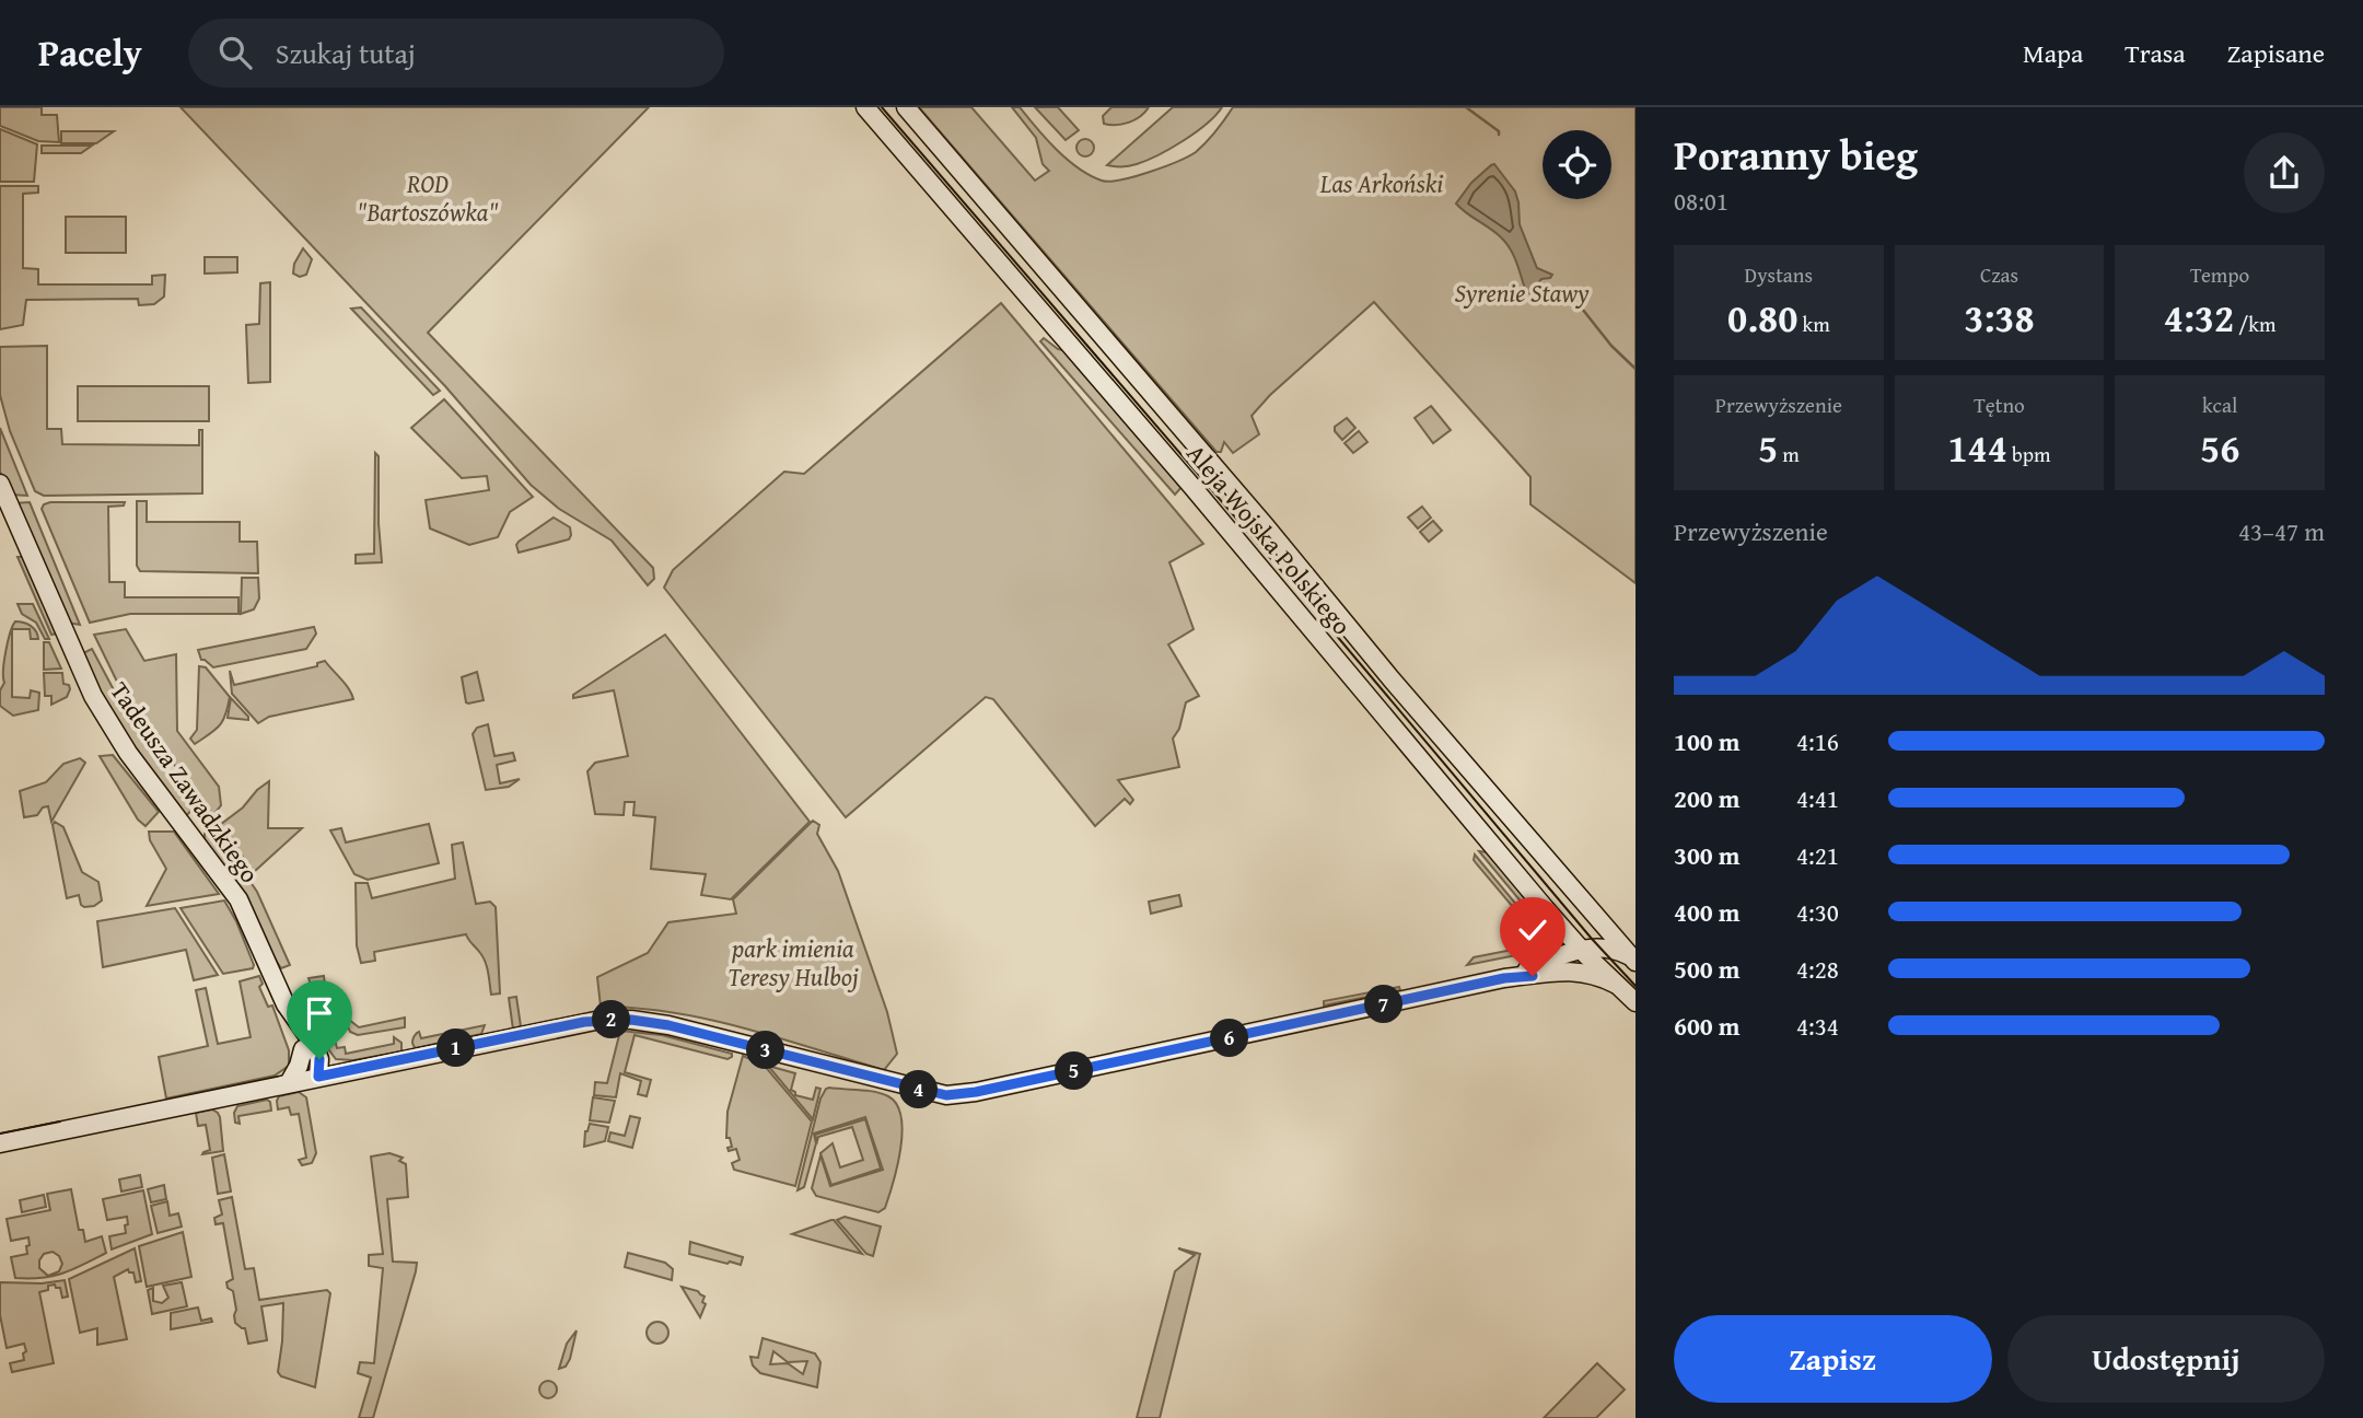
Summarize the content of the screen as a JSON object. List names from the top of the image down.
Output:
{
  "streets": {
    "street": ["Aleja Wojska Polskiego", "Tadeusza Zawadzkiego"]
  },
  "parks": [
    "ROD \"Bartoszówka\"",
    "Las Arkoński",
    "Syrenie Stawy",
    "park imienia Teresy Hulboj"
  ],
  "page": {
    "header": "Pacely",
    "search": "Szukaj tutaj",
    "nav": ["Mapa", "Trasa", "Zapisane"],
    "heading": ["Poranny bieg", "08:01"],
    "stats": [
      ["Dystans", "0.80 km"],
      ["Czas", "3:38"],
      ["Tempo", "4:32 /km"],
      ["Przewyższenie", "5 m"],
      ["Tętno", "144 bpm"],
      ["kcal", "56"]
    ],
    "chart": ["Przewyższenie", "43–47 m"],
    "list": [
      {
        "name": "100 m",
        "note": "4:16"
      },
      {
        "name": "200 m",
        "note": "4:41"
      },
      {
        "name": "300 m",
        "note": "4:21"
      },
      {
        "name": "400 m",
        "note": "4:30"
      },
      {
        "name": "500 m",
        "note": "4:28"
      },
      {
        "name": "600 m",
        "note": "4:34"
      }
    ],
    "pins": [
      "7",
      "2",
      "6",
      "1",
      "3",
      "5",
      "4"
    ],
    "buttons": ["Zapisz", "Udostępnij"]
  }
}
